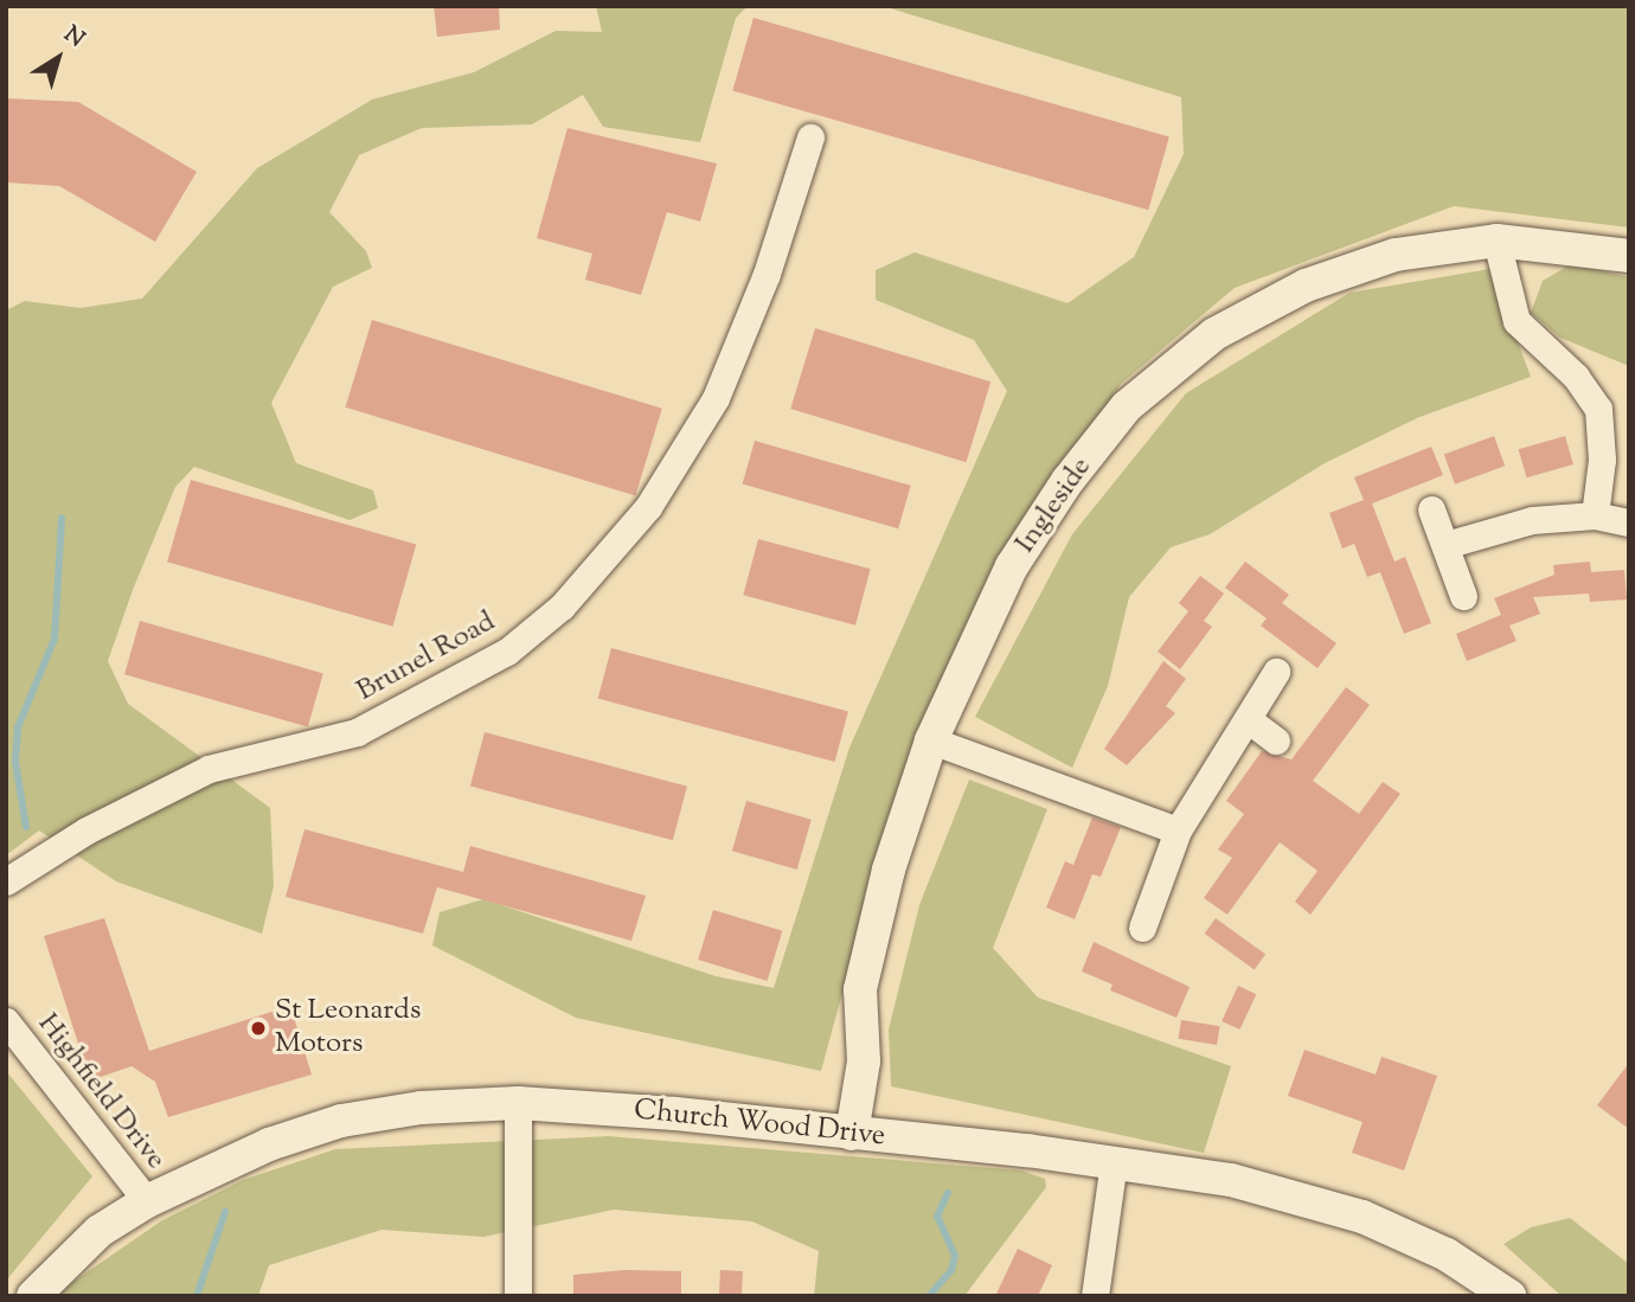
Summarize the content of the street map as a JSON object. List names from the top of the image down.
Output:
{
  "streets": {
    "street": [
      "Ingleside",
      "Brunel Road",
      "Highfield Drive",
      "Church Wood Drive"
    ]
  },
  "crossings": [
    ["Ingleside", "Church Wood Drive"],
    ["Highfield Drive", "Church Wood Drive"]
  ],
  "places": ["St Leonards Motors"],
  "north": "top right"
}
